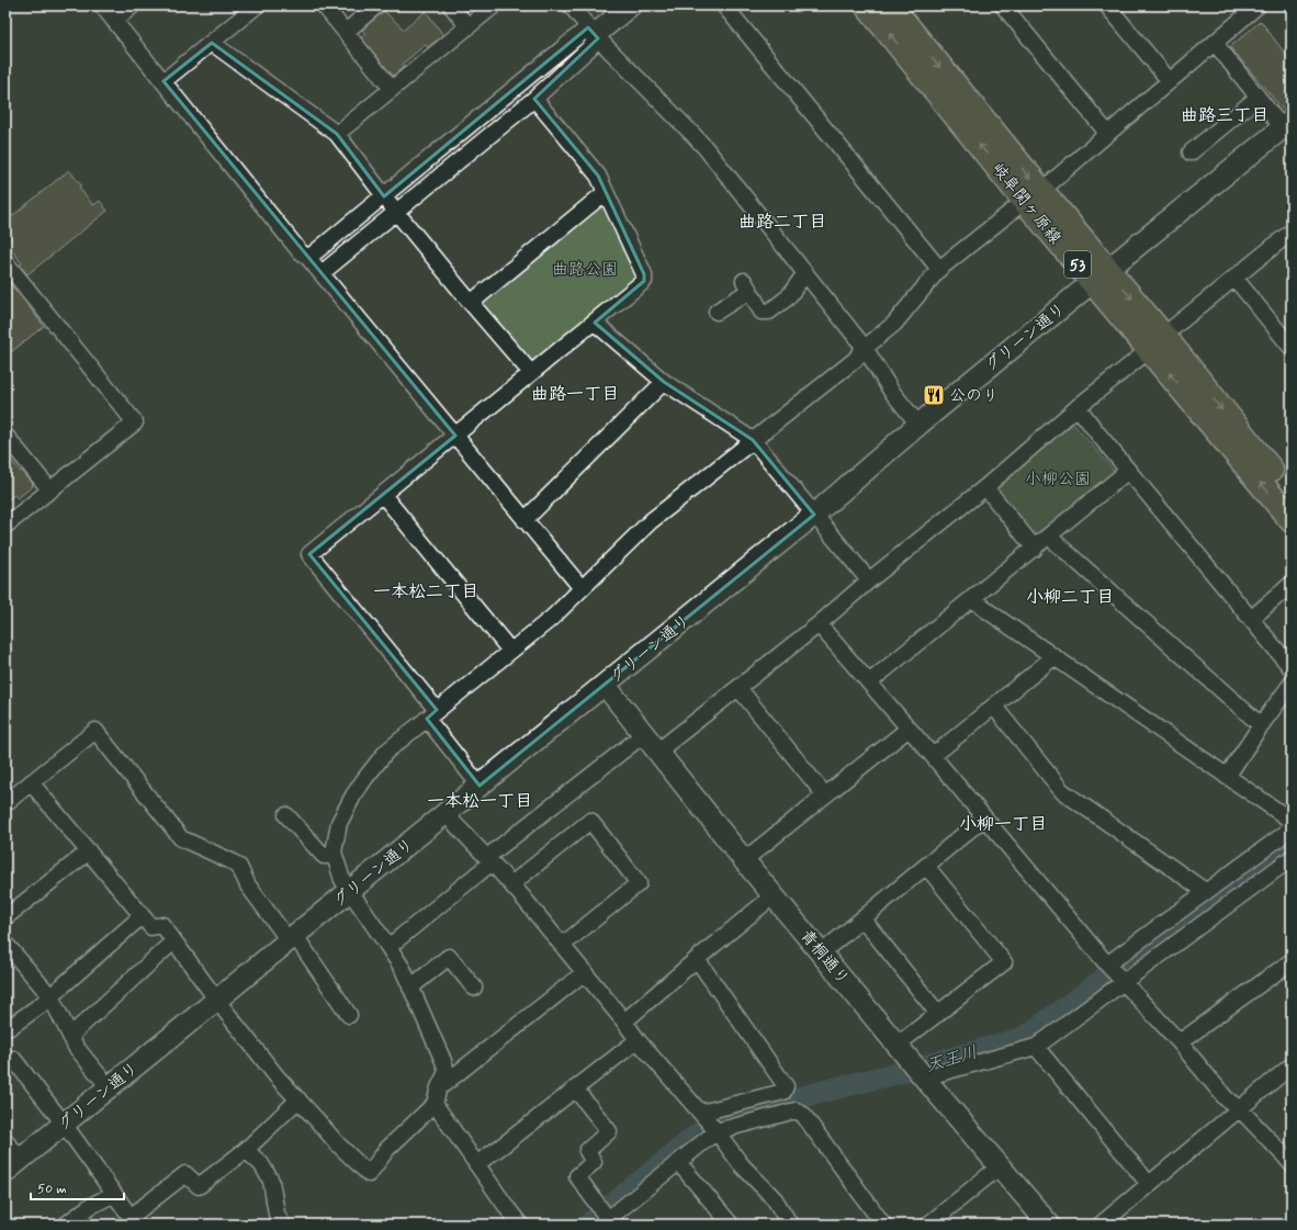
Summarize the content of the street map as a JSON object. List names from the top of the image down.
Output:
{
  "streets": {
    "main road": ["岐阜関ヶ原線", "53"],
    "street": ["グリーン通り", "青桐通り"]
  },
  "crossings": [
    ["岐阜関ヶ原線", "グリーン通り"],
    ["グリーン通り", "青桐通り"]
  ],
  "districts": [
    "曲路三丁目",
    "曲路二丁目",
    "曲路一丁目",
    "一本松二丁目",
    "小柳二丁目",
    "一本松一丁目",
    "小柳一丁目"
  ],
  "water": ["天王川"],
  "parks": ["曲路公園", "小柳公園"],
  "places": {
    "restaurant": ["公のり"]
  },
  "scale_bar": "50 m"
}
